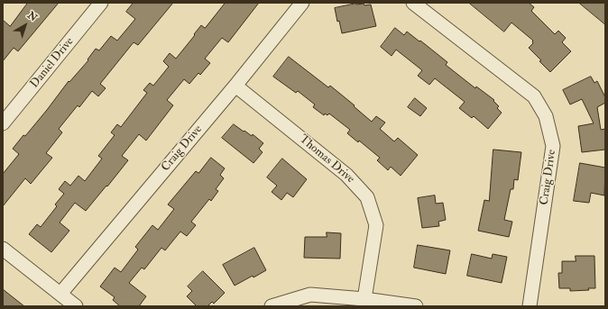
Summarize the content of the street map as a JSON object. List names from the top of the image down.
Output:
{
  "streets": {
    "street": ["Daniel Drive", "Craig Drive", "Thomas Drive"]
  },
  "crossings": [
    ["Craig Drive", "Thomas Drive"]
  ],
  "north": "top right"
}
